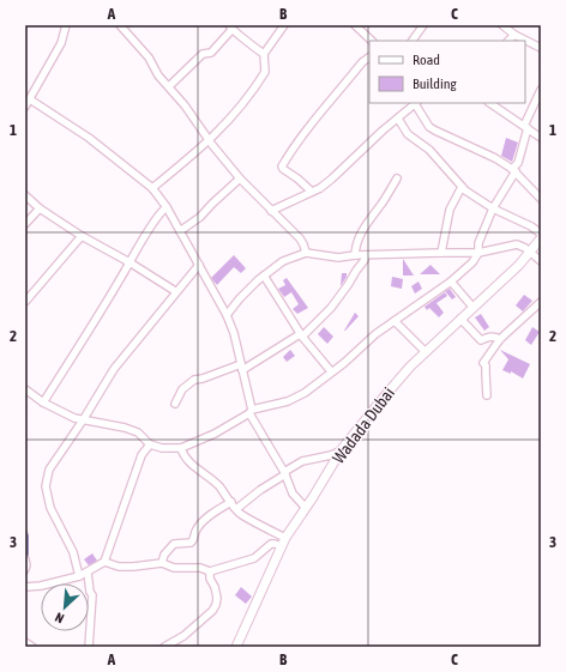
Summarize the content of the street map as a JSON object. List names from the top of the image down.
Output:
{
  "streets": {
    "street": ["Wadada Dubai"]
  },
  "legend": ["Road", "Building"],
  "north": "bottom left",
  "grid": {
    "columns": ["A", "B", "C"],
    "rows": ["1", "2", "3"]
  }
}
